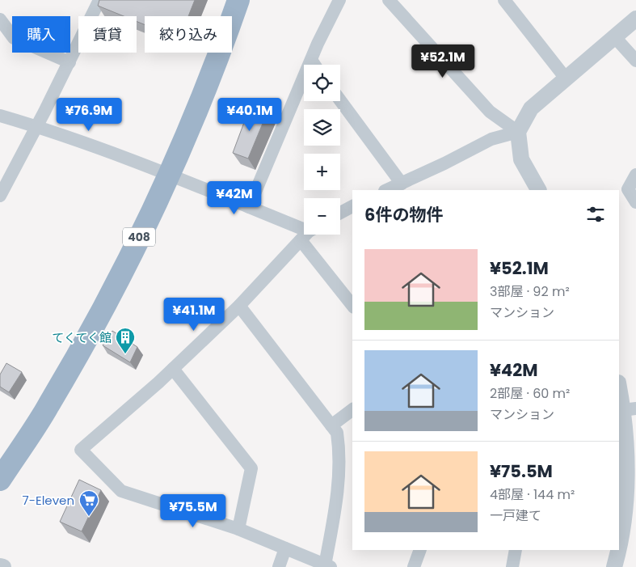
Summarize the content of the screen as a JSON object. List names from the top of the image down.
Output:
{
  "streets": {
    "highway": ["408"]
  },
  "places": {
    "building": ["てくてく館"],
    "supermarket": ["7-Eleven"]
  },
  "page": {
    "chip": ["購入", "賃貸", "絞り込み"],
    "price": [
      "¥52.1M",
      "¥76.9M",
      "¥40.1M",
      "¥42M",
      "¥41.1M",
      "¥75.5M"
    ],
    "map_buttons": ["+", "−"],
    "heading": "6件の物件",
    "list": [
      {
        "name": "¥52.1M",
        "note": "3部屋 · 92 m² · マンション"
      },
      {
        "name": "¥42M",
        "note": "2部屋 · 60 m² · マンション"
      },
      {
        "name": "¥75.5M",
        "note": "4部屋 · 144 m² · 一戸建て"
      }
    ]
  }
}
